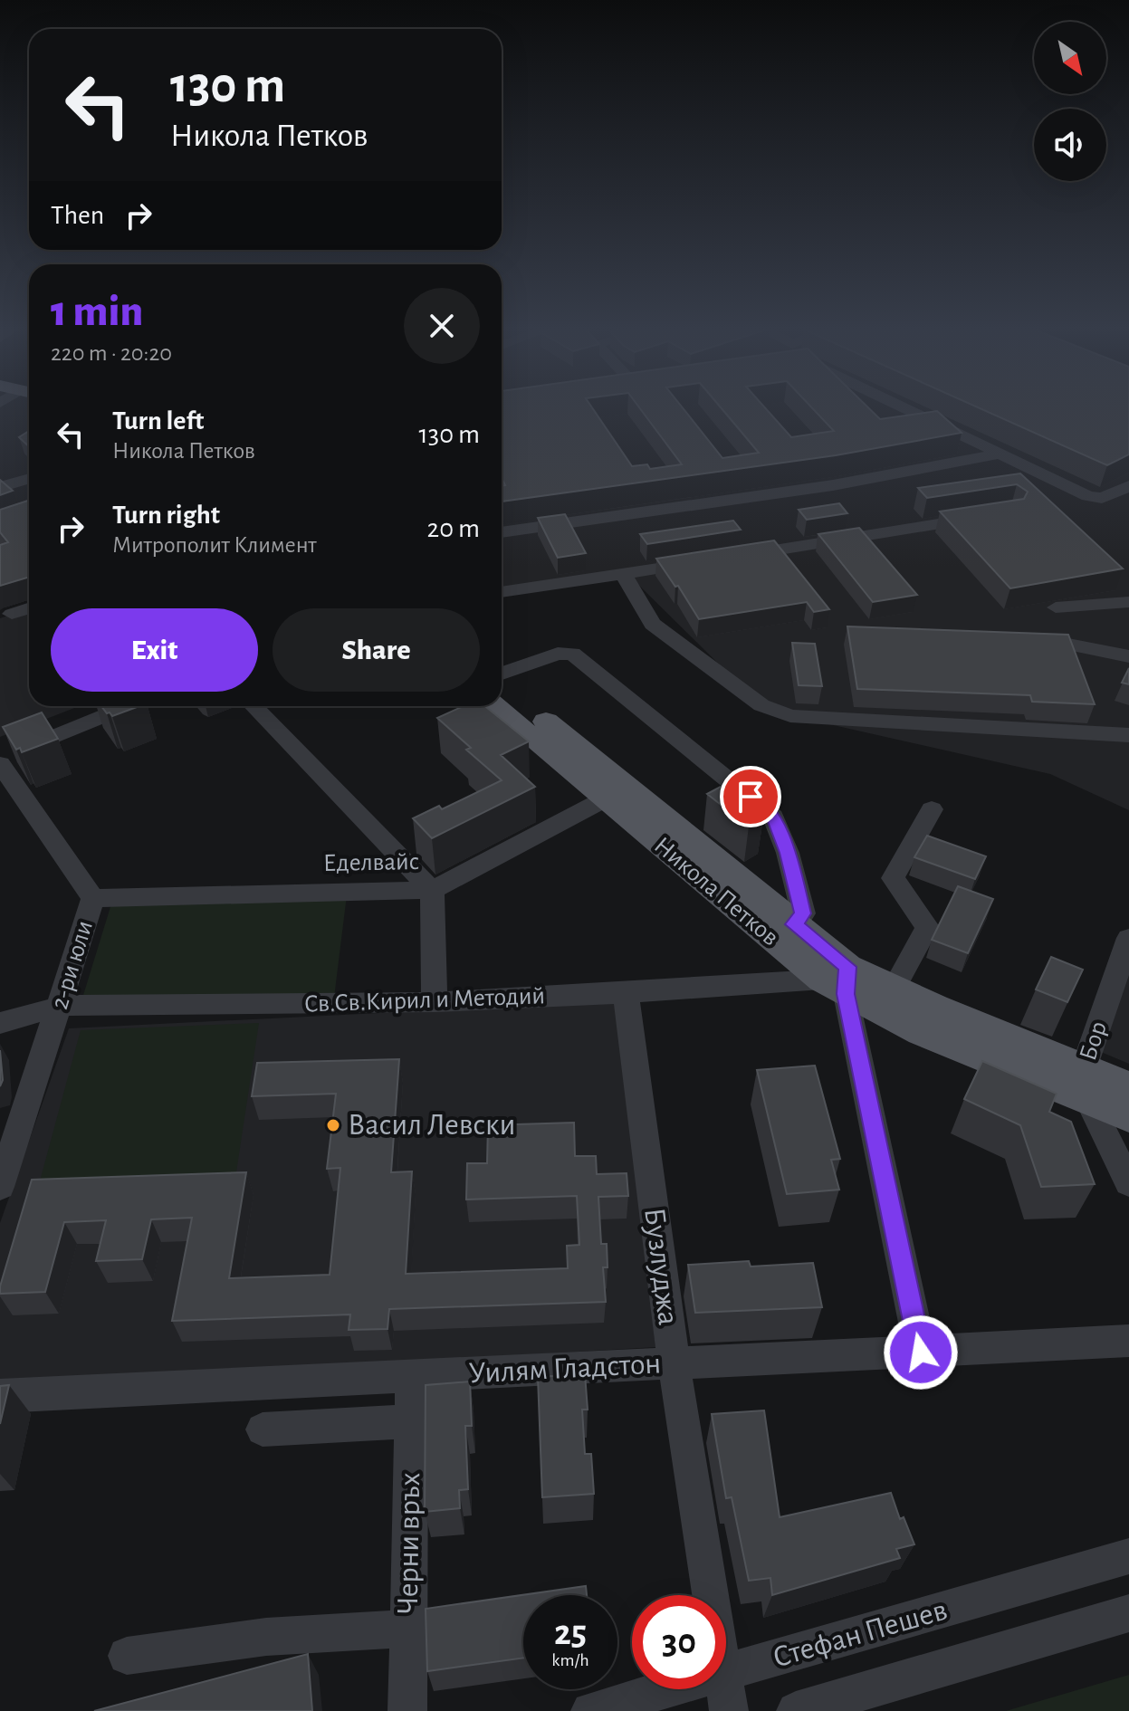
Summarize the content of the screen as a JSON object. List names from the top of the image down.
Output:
{
  "streets": {
    "main road": ["Никола Петков"],
    "street": [
      "Еделвайс",
      "2-ри юли",
      "Св.Св.Кирил и Методий",
      "Бор",
      "Бузлуджа",
      "Уилям Гладстон",
      "Черни връх",
      "Стефан Пешев"
    ]
  },
  "crossings": [
    ["Еделвайс", "Никола Петков"],
    ["Еделвайс", "2-ри юли"],
    ["Никола Петков", "Св.Св.Кирил и Методий"],
    ["Никола Петков", "Бор"],
    ["2-ри юли", "Св.Св.Кирил и Методий"],
    ["Св.Св.Кирил и Методий", "Бузлуджа"],
    ["Бузлуджа", "Уилям Гладстон"],
    ["Уилям Гладстон", "Черни връх"]
  ],
  "places": ["Васил Левски"],
  "north": "bottom right",
  "page": {
    "turn": ["130 m", "Никола Петков"],
    "then": "Then",
    "heading": ["1 min", "220 m · 20:20"],
    "list": [
      {
        "name": "Turn left",
        "note": "Никола Петков",
        "value": "130 m"
      },
      {
        "name": "Turn right",
        "note": "Митрополит Климент",
        "value": "20 m"
      }
    ],
    "buttons": ["Exit", "Share"],
    "speed": "25 km/h",
    "limit": "30"
  }
}
